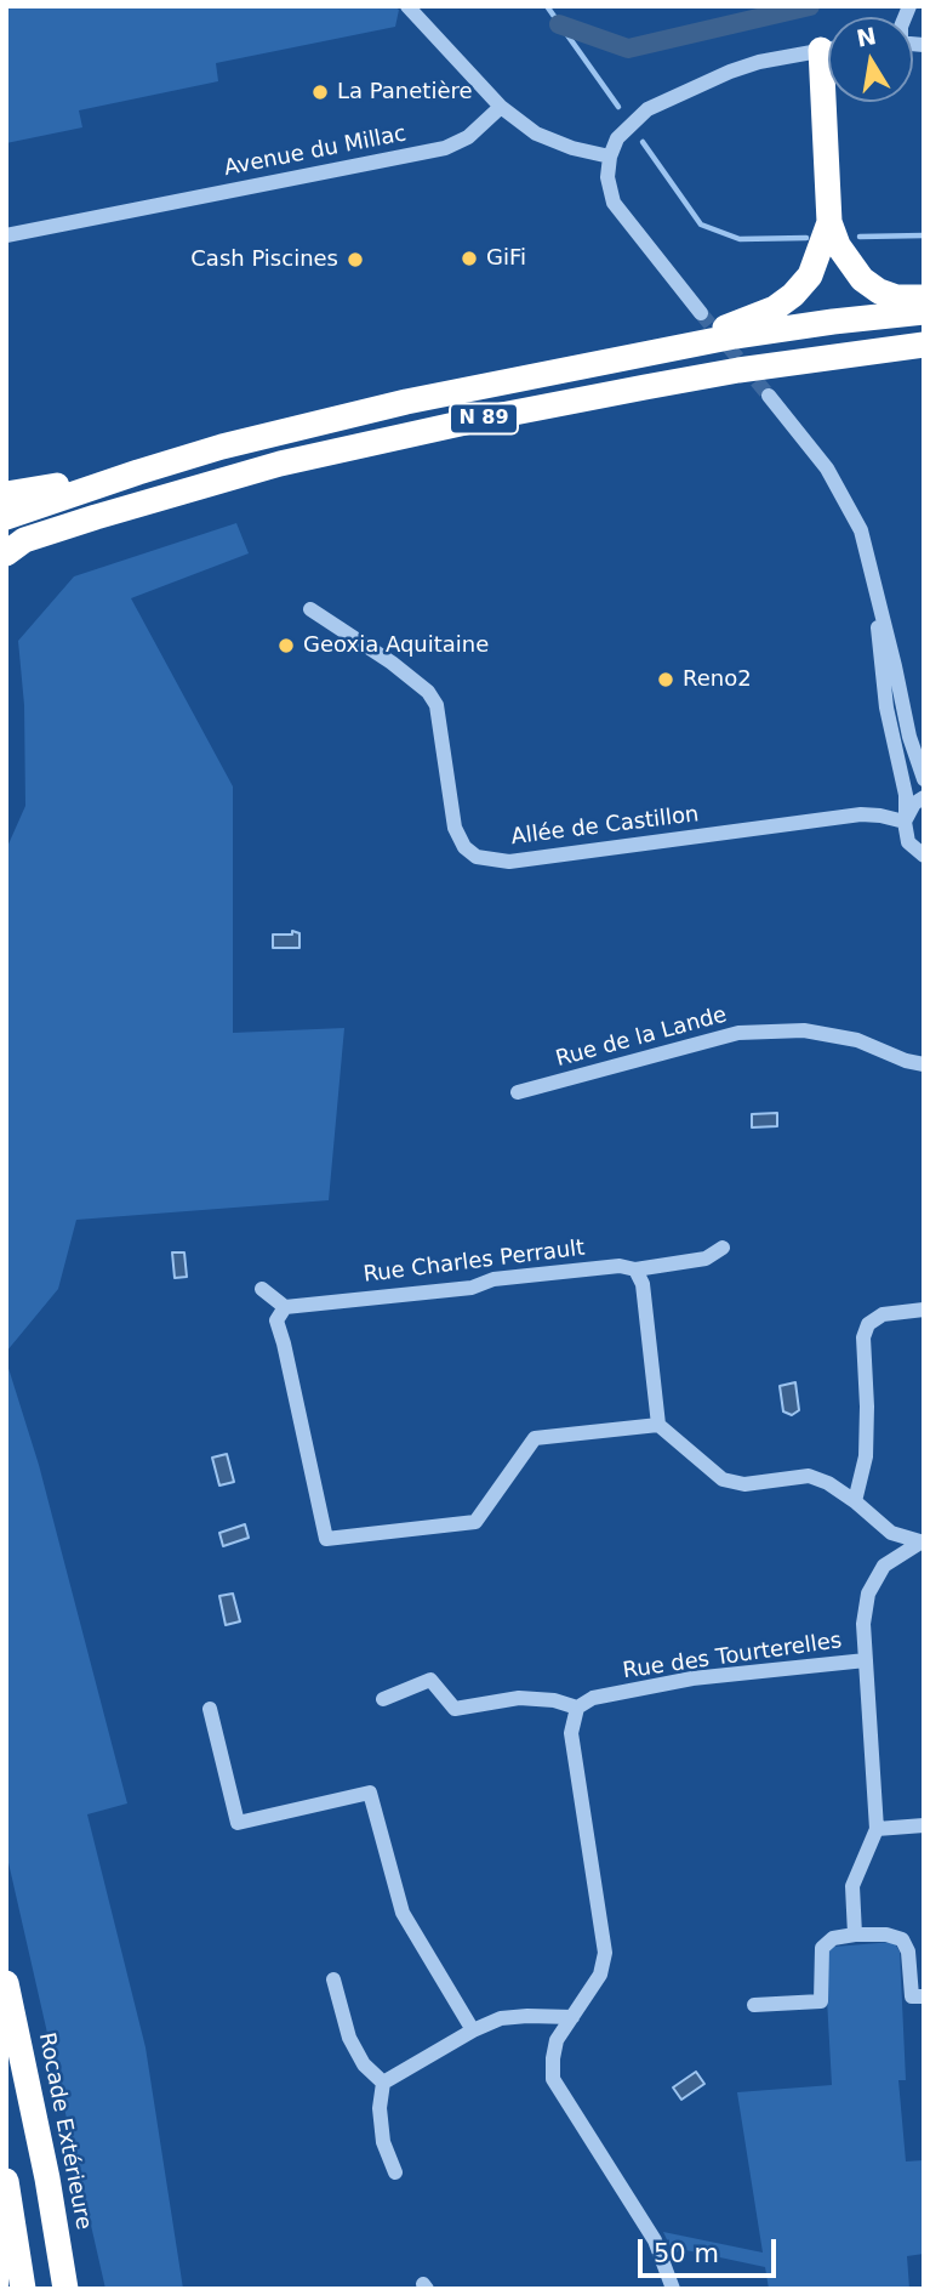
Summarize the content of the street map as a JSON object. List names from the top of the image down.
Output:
{
  "streets": {
    "highway": ["N 89", "Rocade Extérieure"],
    "street": [
      "Avenue du Millac",
      "Allée de Castillon",
      "Rue de la Lande",
      "Rue Charles Perrault",
      "Rue des Tourterelles"
    ]
  },
  "places": [
    "La Panetière",
    "GiFi",
    "Cash Piscines",
    "Geoxia Aquitaine",
    "Reno2"
  ],
  "scale_bar": "50 m",
  "north": "top"
}
